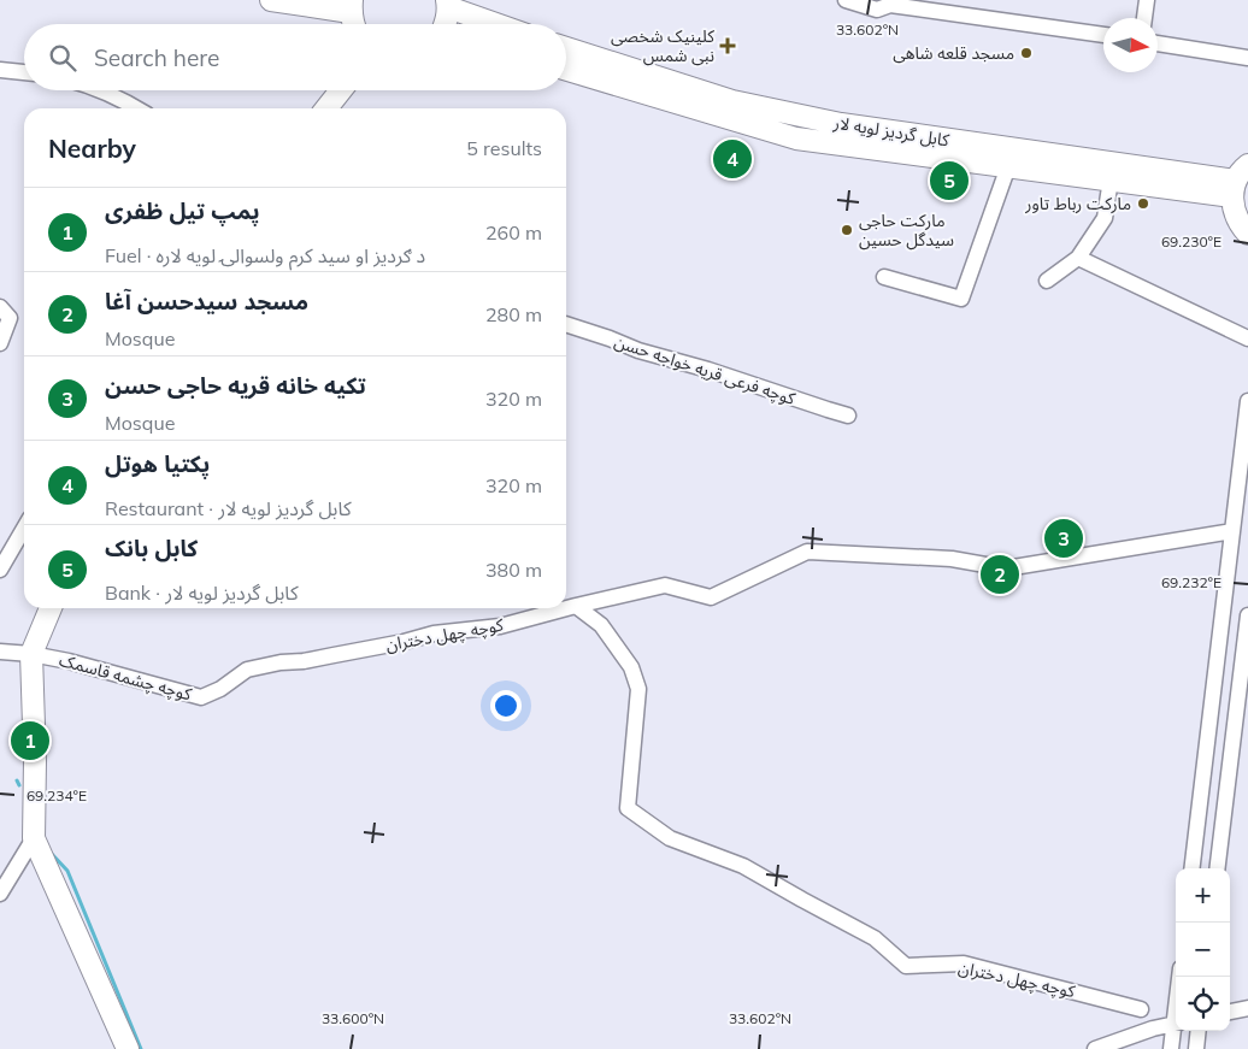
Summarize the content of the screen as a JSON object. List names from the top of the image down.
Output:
{
  "streets": {
    "highway": ["کابل گردیز لویه لار"],
    "street": ["کوچه فرعی قریه خواجه حسن", "کوچه چهل دختران", "کوچه چشمه قاسمک"]
  },
  "crossings": [
    ["کوچه چهل دختران", "کوچه چشمه قاسمک"]
  ],
  "places": {
    "health": ["کلینیک شخصی نبی شمس"],
    "other": ["مسجد قلعه شاهی", "مارکت رباط تاور", "مارکت حاجی سیدگل حسین"]
  },
  "north": "right",
  "page": {
    "search": "Search here",
    "heading": ["Nearby", "5 results"],
    "pins": [
      "4",
      "5",
      "3",
      "2",
      "1"
    ],
    "list": [
      {
        "mark": "1",
        "name": "پمپ تیل ظفری",
        "note": "Fuel · د ګردیز او سید کرم ولسوالۍ لویه لاره",
        "value": "260 m"
      },
      {
        "mark": "2",
        "name": "مسجد سیدحسن آغا",
        "note": "Mosque",
        "value": "280 m"
      },
      {
        "mark": "3",
        "name": "تکیه خانه قریه حاجی حسن",
        "note": "Mosque",
        "value": "320 m"
      },
      {
        "mark": "4",
        "name": "پکتیا هوتل",
        "note": "Restaurant · کابل گردیز لویه لار",
        "value": "320 m"
      },
      {
        "mark": "5",
        "name": "کابل بانک",
        "note": "Bank · کابل گردیز لویه لار",
        "value": "380 m"
      }
    ],
    "map_buttons": ["+", "−"]
  },
  "coordinates": [
    "33.602°N",
    "69.230°E",
    "69.232°E",
    "69.234°E",
    "33.600°N"
  ]
}
